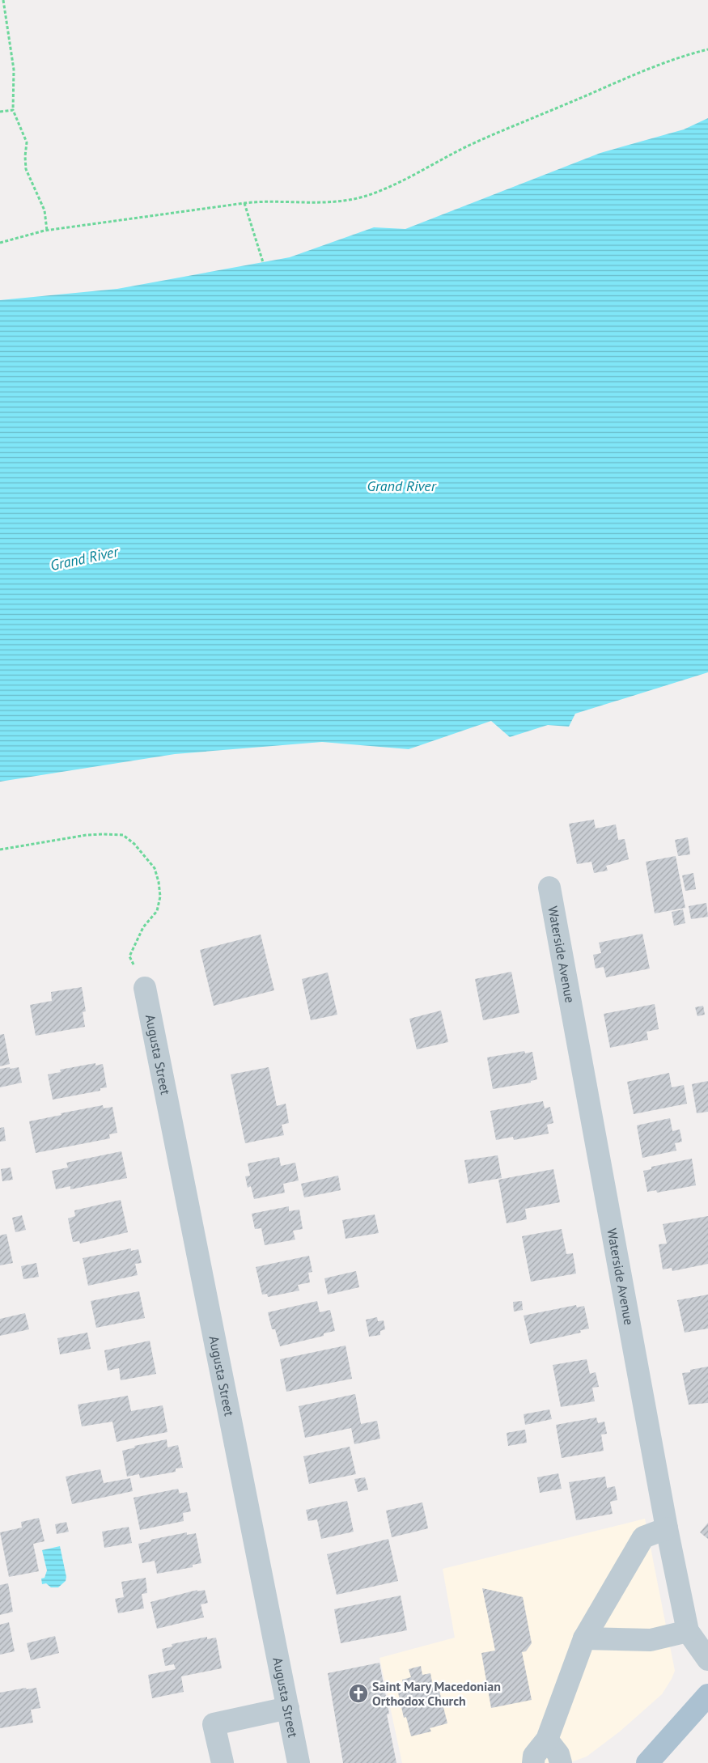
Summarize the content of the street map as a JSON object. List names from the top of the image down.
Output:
{
  "streets": {
    "street": ["Waterside Avenue", "Augusta Street"]
  },
  "water": ["Grand River"],
  "places": {
    "church": ["Saint Mary Macedonian Orthodox Church"]
  }
}
